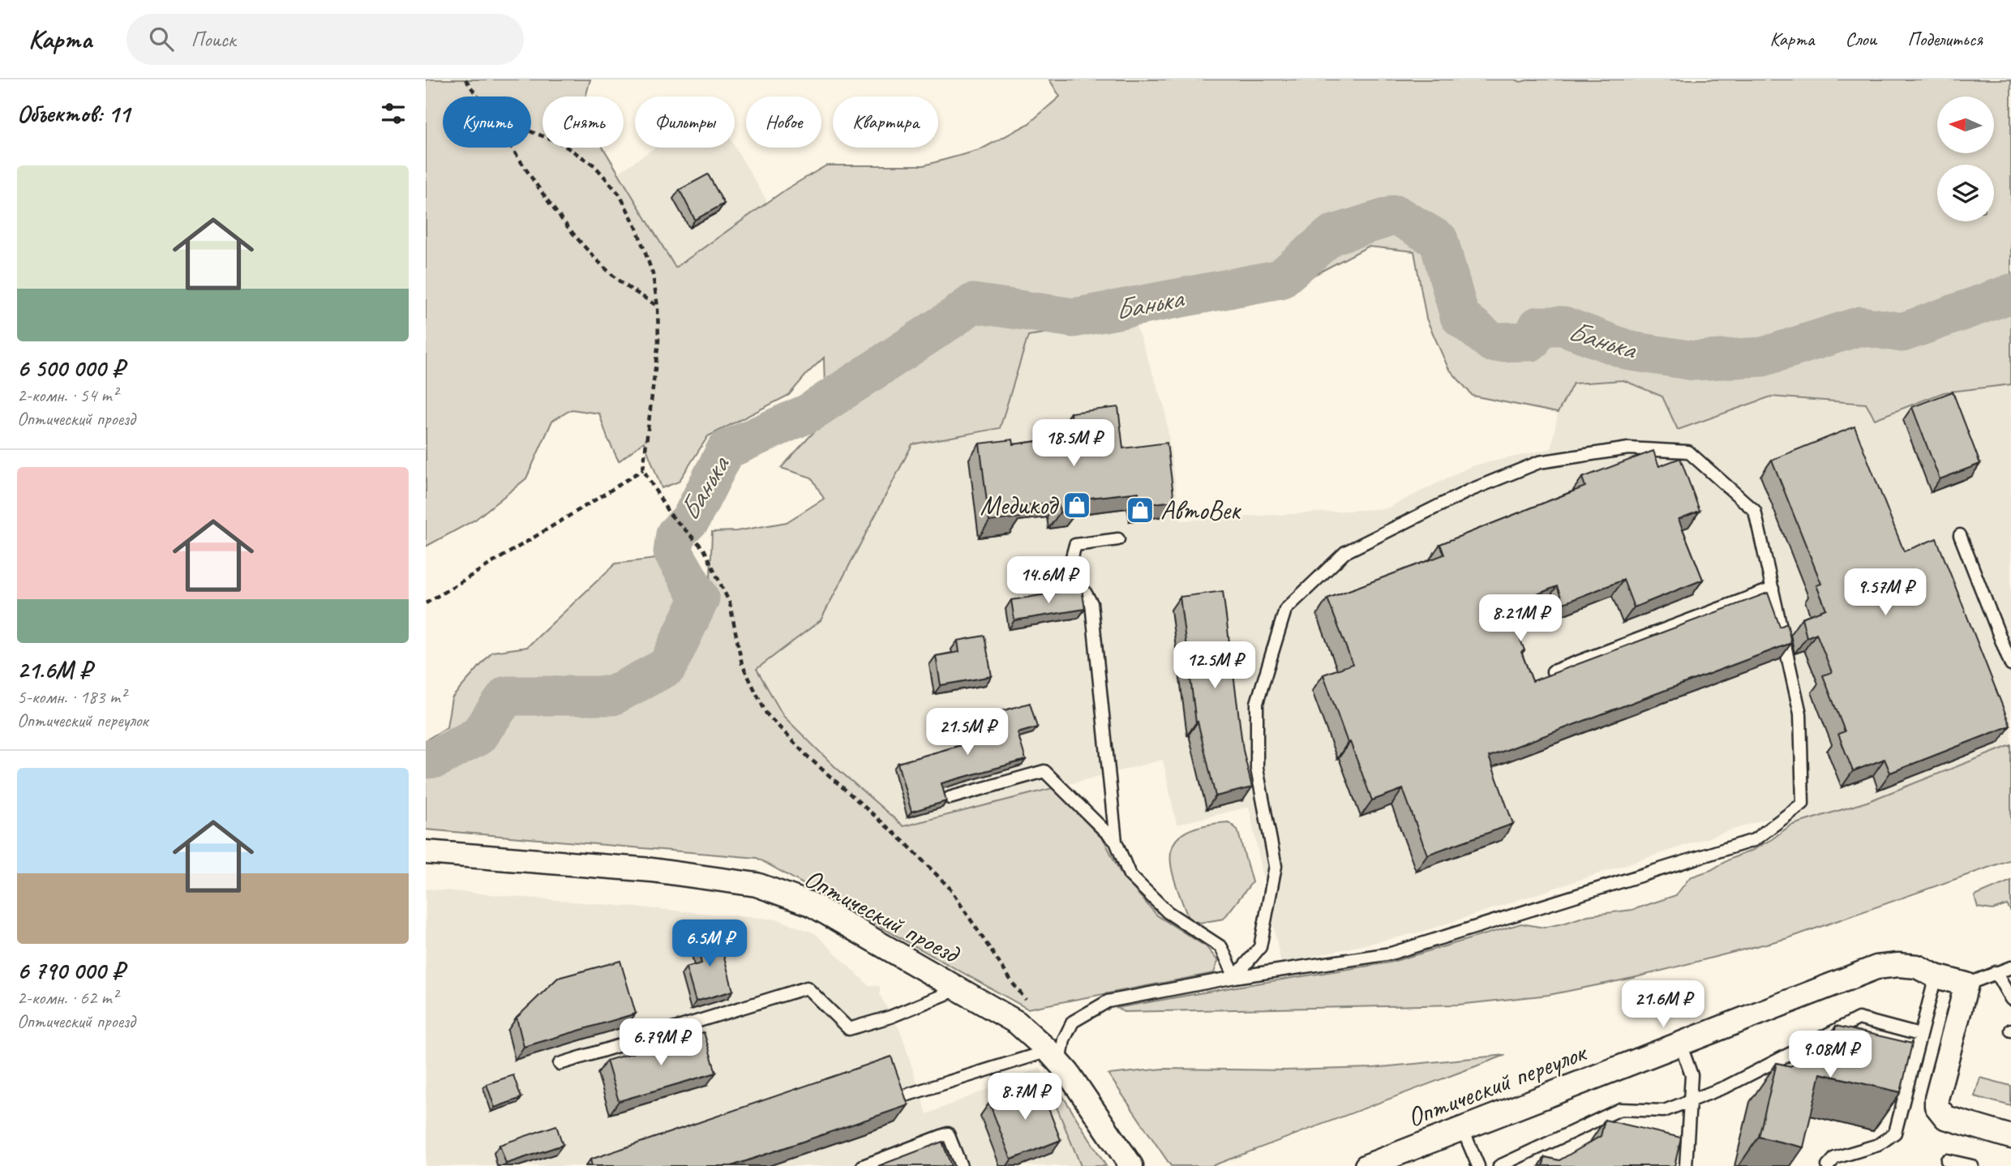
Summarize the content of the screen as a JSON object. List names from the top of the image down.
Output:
{
  "streets": {
    "street": ["Оптический проезд", "Оптический переулок"]
  },
  "water": ["Банька"],
  "places": {
    "shop": ["Медикод", "АвтоВек"]
  },
  "north": "left",
  "page": {
    "header": "Карта",
    "search": "Поиск",
    "nav": ["Карта", "Слои", "Поделиться"],
    "heading": "Объектов: 11",
    "chip": [
      "Купить",
      "Снять",
      "Фильтры",
      "Новое",
      "Квартира"
    ],
    "list": [
      {
        "name": "6 500 000 ₽",
        "note": "2-комн. · 54 m² · Оптический проезд"
      },
      {
        "name": "21.6M ₽",
        "note": "5-комн. · 183 m² · Оптический переулок"
      },
      {
        "name": "6 790 000 ₽",
        "note": "2-комн. · 62 m² · Оптический проезд"
      }
    ],
    "price": [
      "18.5M ₽",
      "14.6M ₽",
      "9.57M ₽",
      "8.21M ₽",
      "12.5M ₽",
      "21.5M ₽",
      "6.5M ₽",
      "21.6M ₽",
      "6.79M ₽",
      "9.08M ₽",
      "8.7M ₽"
    ]
  }
}
